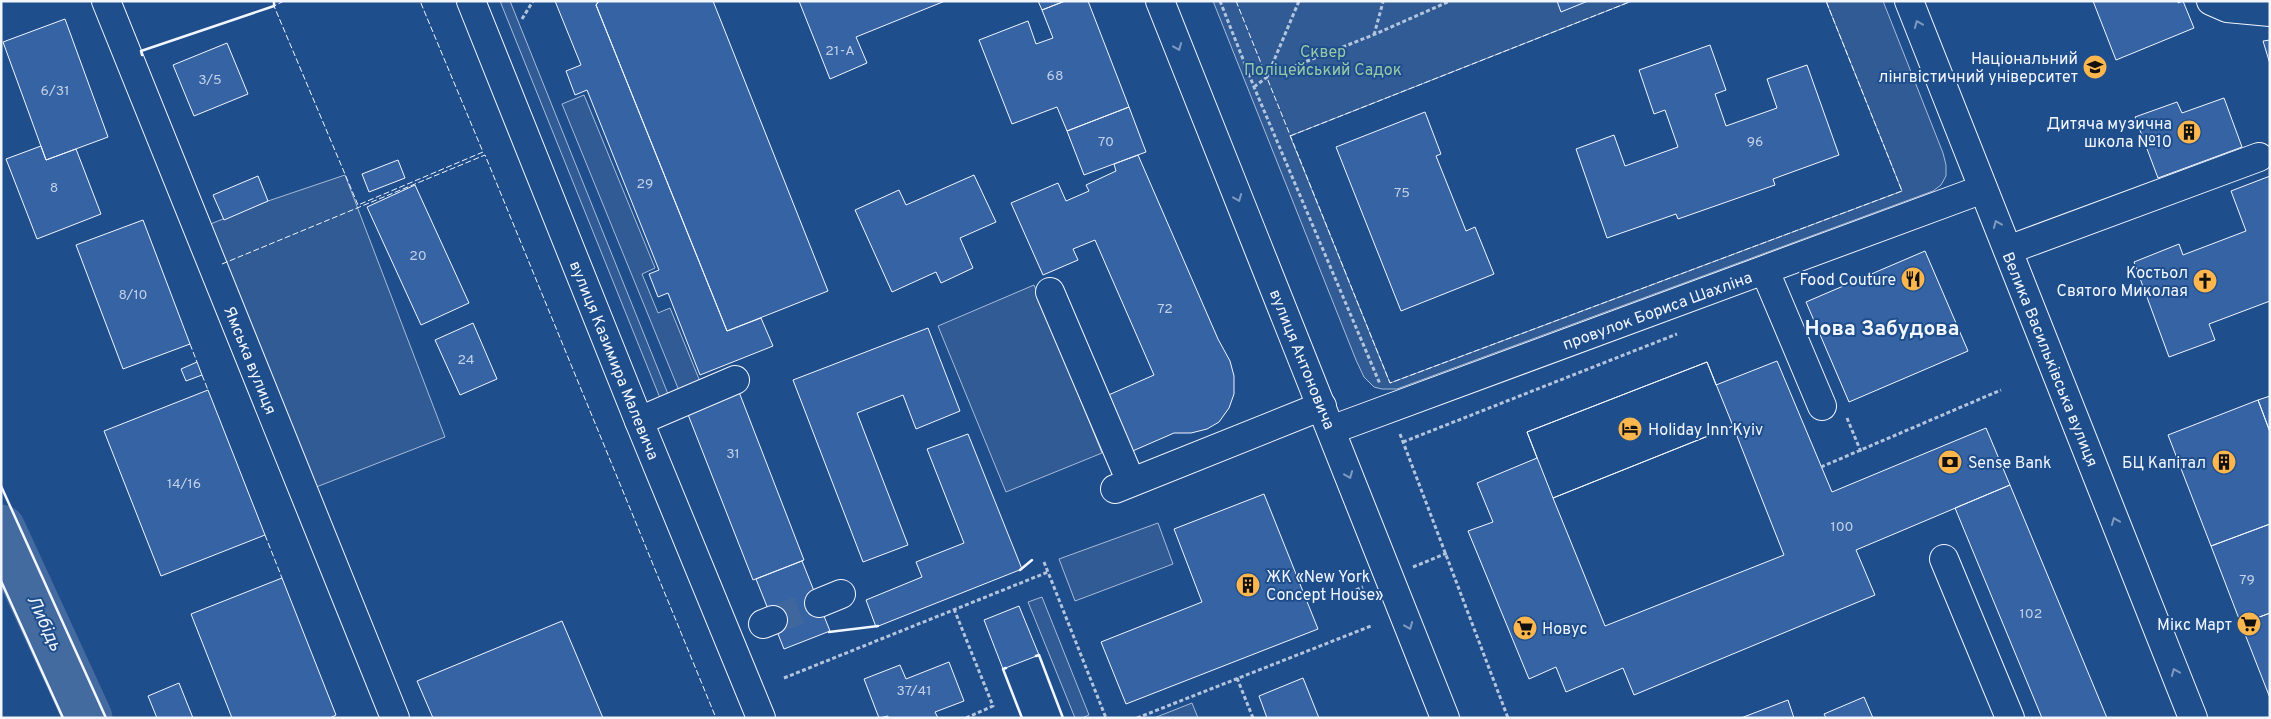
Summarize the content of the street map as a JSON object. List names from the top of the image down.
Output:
{
  "streets": {
    "main road": [
      "провулок Бориса Шахліна",
      "вулиця Антоновича",
      "Велика Васильківська вулиця",
      "Ямська вулиця",
      "вулиця Казимира Малевича"
    ]
  },
  "crossings": [
    ["провулок Бориса Шахліна", "вулиця Антоновича"],
    ["провулок Бориса Шахліна", "Велика Васильківська вулиця"]
  ],
  "one_way": ["вулиця Антоновича"],
  "districts": ["Нова Забудова"],
  "water": ["Либідь"],
  "parks": ["Сквер Поліцейський Садок"],
  "places": {
    "school or university": ["Національний лінгвістичний університет"],
    "building": ["Дитяча музична школа №10", "БЦ Капітал", "ЖК «New York Concept House»"],
    "restaurant": ["Food Couture"],
    "church": ["Костьол Святого Миколая"],
    "hotel": ["Holiday Inn Kyiv"],
    "bank": ["Sense Bank"],
    "supermarket": ["Мікс Март", "Новус"]
  },
  "house_numbers": [
    "21-А",
    "68",
    "3/5",
    "6/31",
    "70",
    "96",
    "29",
    "8",
    "75",
    "20",
    "8/10",
    "72",
    "24",
    "31",
    "14/16",
    "100",
    "79",
    "102",
    "37/41"
  ]
}
